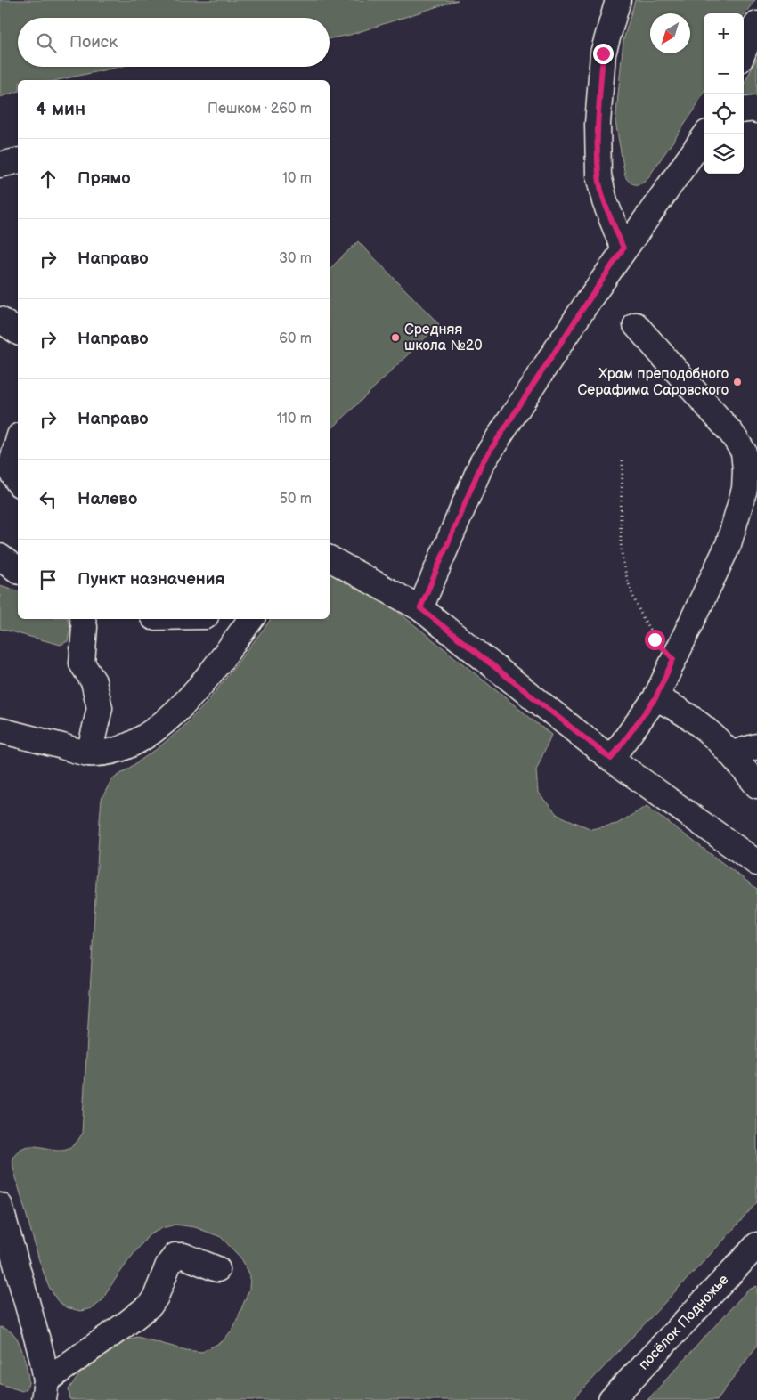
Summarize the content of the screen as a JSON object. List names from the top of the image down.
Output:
{
  "streets": {
    "main road": ["посёлок Подножье"]
  },
  "places": ["Средняя школа №20", "Храм преподобного Серафима Саровского"],
  "north": "bottom left",
  "page": {
    "map_buttons": ["+", "−"],
    "search": "Поиск",
    "heading": ["4 мин", "Пешком · 260 m"],
    "list": [
      ["Прямо", "10 m"],
      ["Направо", "30 m"],
      ["Направо", "60 m"],
      ["Направо", "110 m"],
      ["Налево", "50 m"],
      "Пункт назначения"
    ]
  }
}
